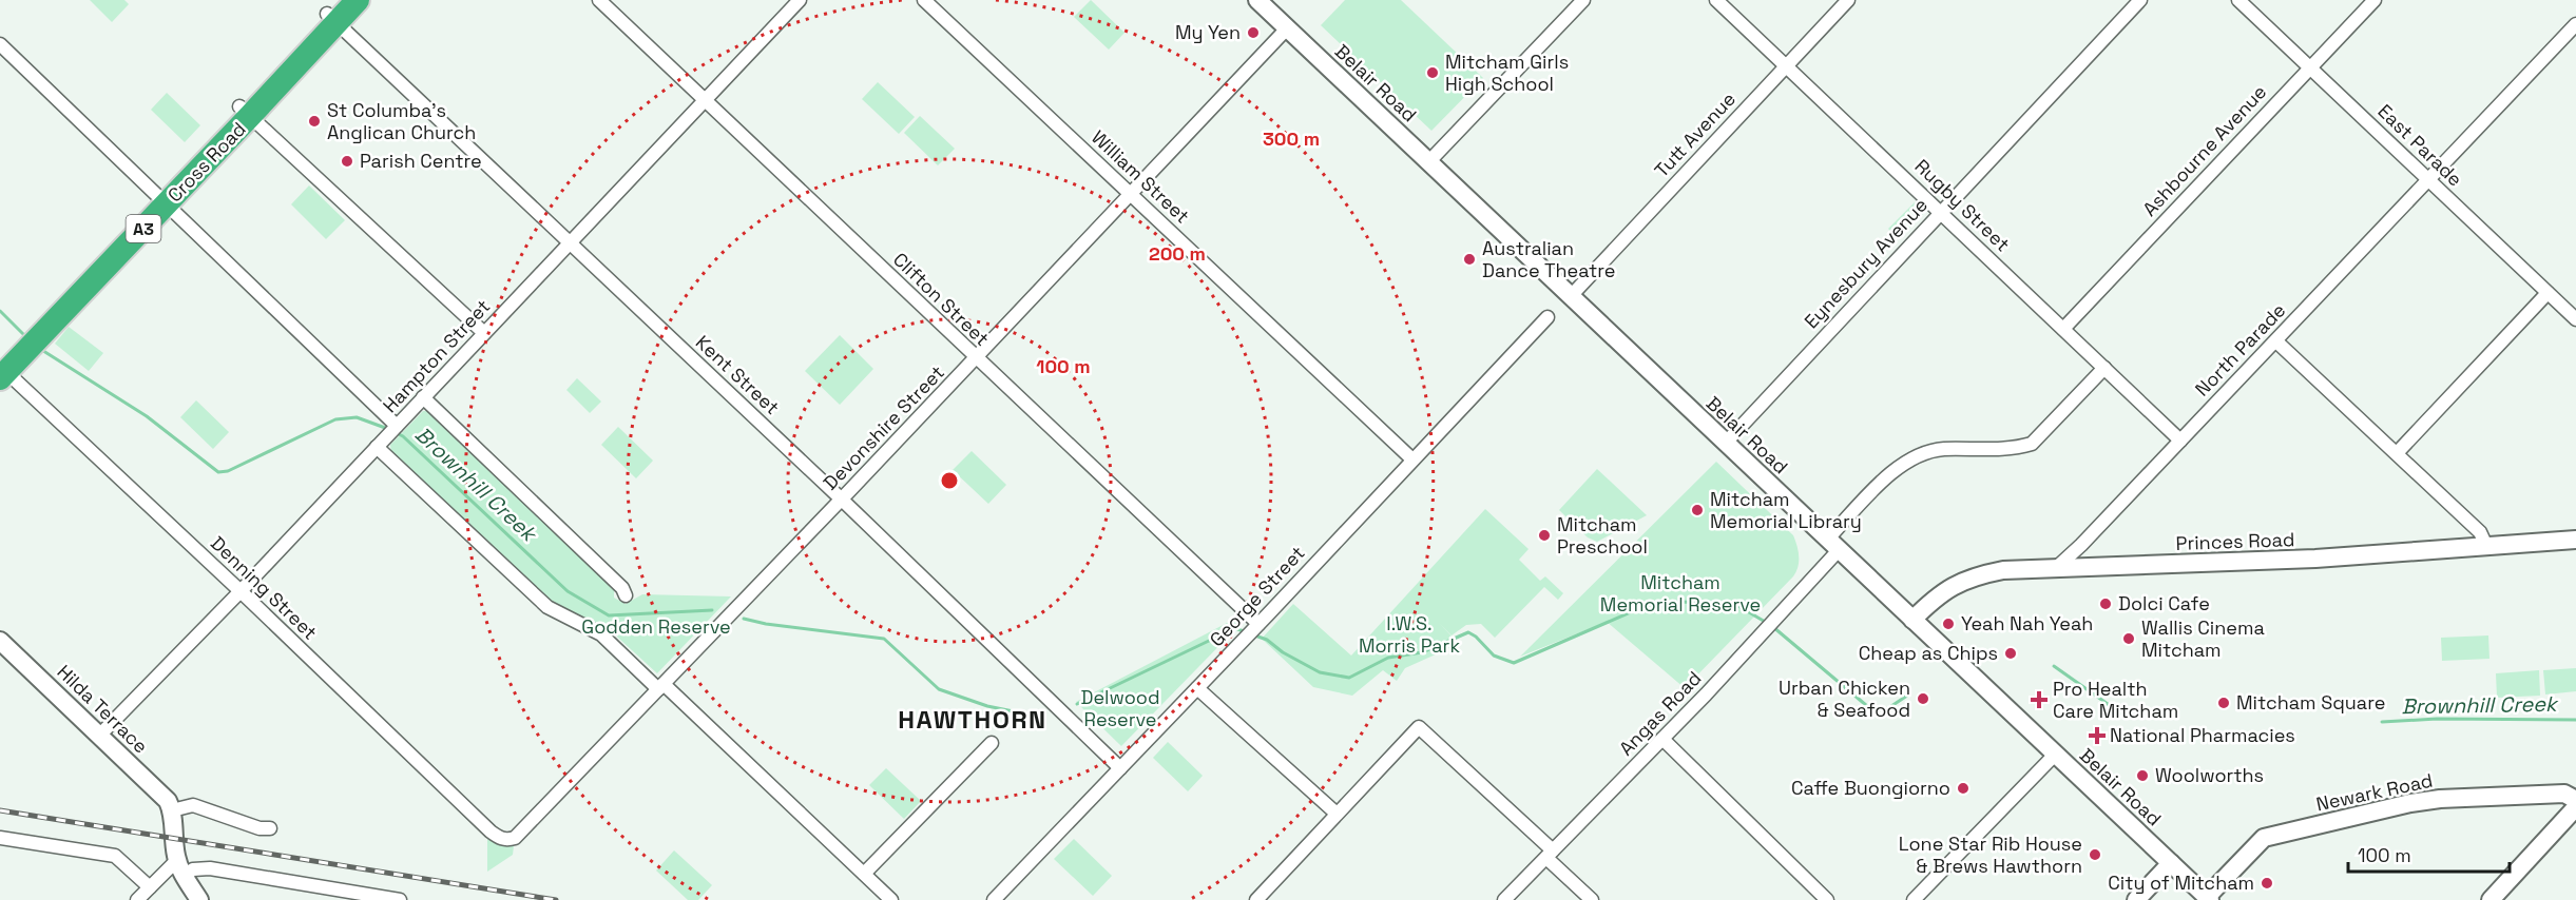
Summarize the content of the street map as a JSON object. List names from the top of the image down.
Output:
{
  "streets": {
    "highway": ["Cross Road", "A3"],
    "street": [
      "Belair Road",
      "Tutt Avenue",
      "East Parade",
      "Ashbourne Avenue",
      "William Street",
      "Rugby Street",
      "Eynesbury Avenue",
      "Clifton Street",
      "North Parade",
      "Hampton Street",
      "Kent Street",
      "Devonshire Street",
      "Princes Road",
      "Denning Street",
      "George Street",
      "Hilda Terrace",
      "Angas Road",
      "Newark Road"
    ]
  },
  "crossings": [
    ["Belair Road", "Tutt Avenue"],
    ["Belair Road", "Eynesbury Avenue"],
    ["Belair Road", "Devonshire Street"],
    ["Belair Road", "Princes Road"],
    ["Belair Road", "Angas Road"],
    ["Belair Road", "Newark Road"],
    ["Tutt Avenue", "Rugby Street"],
    ["East Parade", "Ashbourne Avenue"],
    ["East Parade", "North Parade"],
    ["Ashbourne Avenue", "Rugby Street"],
    ["Cross Road", "Kent Street"],
    ["Cross Road", "Denning Street"],
    ["William Street", "Devonshire Street"],
    ["William Street", "George Street"],
    ["Rugby Street", "Eynesbury Avenue"],
    ["Rugby Street", "North Parade"],
    ["Rugby Street", "Angas Road"],
    ["Clifton Street", "Hampton Street"],
    ["Clifton Street", "Devonshire Street"],
    ["Clifton Street", "George Street"],
    ["North Parade", "Princes Road"],
    ["Hampton Street", "Kent Street"],
    ["Hampton Street", "Denning Street"],
    ["Hampton Street", "Hilda Terrace"],
    ["Kent Street", "Devonshire Street"],
    ["Kent Street", "George Street"],
    ["Devonshire Street", "Denning Street"]
  ],
  "districts": ["HAWTHORN"],
  "water": ["Brownhill Creek"],
  "parks": [
    "Mitcham Memorial Reserve",
    "I.W.S. Morris Park",
    "Godden Reserve",
    "Delwood Reserve"
  ],
  "places": {
    "other": [
      "My Yen",
      "Mitcham Girls High School",
      "St Columba's Anglican Church",
      "Parish Centre",
      "Australian Dance Theatre",
      "Mitcham Memorial Library",
      "Mitcham Preschool",
      "Dolci Cafe",
      "Yeah Nah Yeah",
      "Wallis Cinema Mitcham",
      "Cheap as Chips",
      "Urban Chicken & Seafood",
      "Mitcham Square",
      "Woolworths",
      "Caffe Buongiorno",
      "Lone Star Rib House & Brews Hawthorn",
      "City of Mitcham"
    ],
    "health": ["Pro Health Care Mitcham", "National Pharmacies"]
  },
  "scale_bar": "100 m",
  "rings": ["300 m", "200 m", "100 m"]
}
